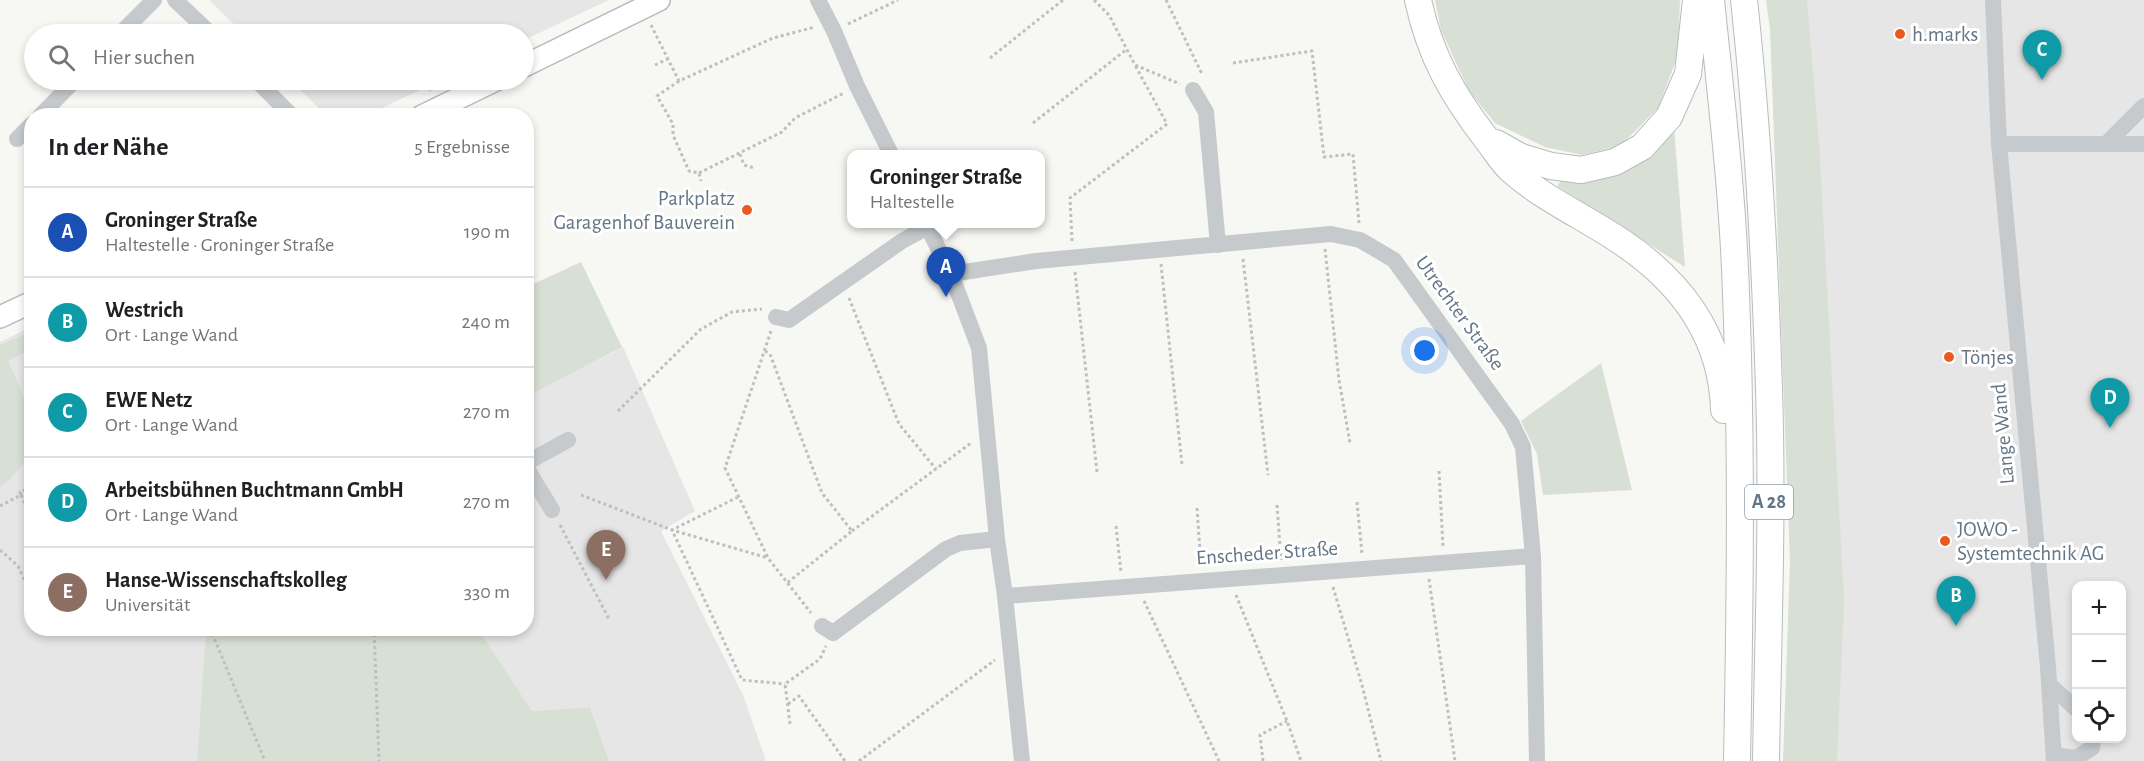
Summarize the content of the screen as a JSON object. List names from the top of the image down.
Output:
{
  "streets": {
    "highway": ["A 28"],
    "street": ["Utrechter Straße", "Lange Wand", "Enscheder Straße"]
  },
  "crossings": [
    ["Utrechter Straße", "Enscheder Straße"]
  ],
  "places": [
    "h.marks",
    "Parkplatz Garagenhof Bauverein",
    "Tönjes",
    "JOWO ‑ Systemtechnik AG"
  ],
  "page": {
    "search": "Hier suchen",
    "pins": [
      "C",
      "A",
      "D",
      "E",
      "B"
    ],
    "heading": ["In der Nähe", "5 Ergebnisse"],
    "popup": ["Groninger Straße", "Haltestelle"],
    "list": [
      {
        "mark": "A",
        "name": "Groninger Straße",
        "note": "Haltestelle · Groninger Straße",
        "value": "190 m"
      },
      {
        "mark": "B",
        "name": "Westrich",
        "note": "Ort · Lange Wand",
        "value": "240 m"
      },
      {
        "mark": "C",
        "name": "EWE Netz",
        "note": "Ort · Lange Wand",
        "value": "270 m"
      },
      {
        "mark": "D",
        "name": "Arbeitsbühnen Buchtmann GmbH",
        "note": "Ort · Lange Wand",
        "value": "270 m"
      },
      {
        "mark": "E",
        "name": "Hanse-Wissenschaftskolleg",
        "note": "Universität",
        "value": "330 m"
      }
    ],
    "map_buttons": ["+", "−"]
  }
}
